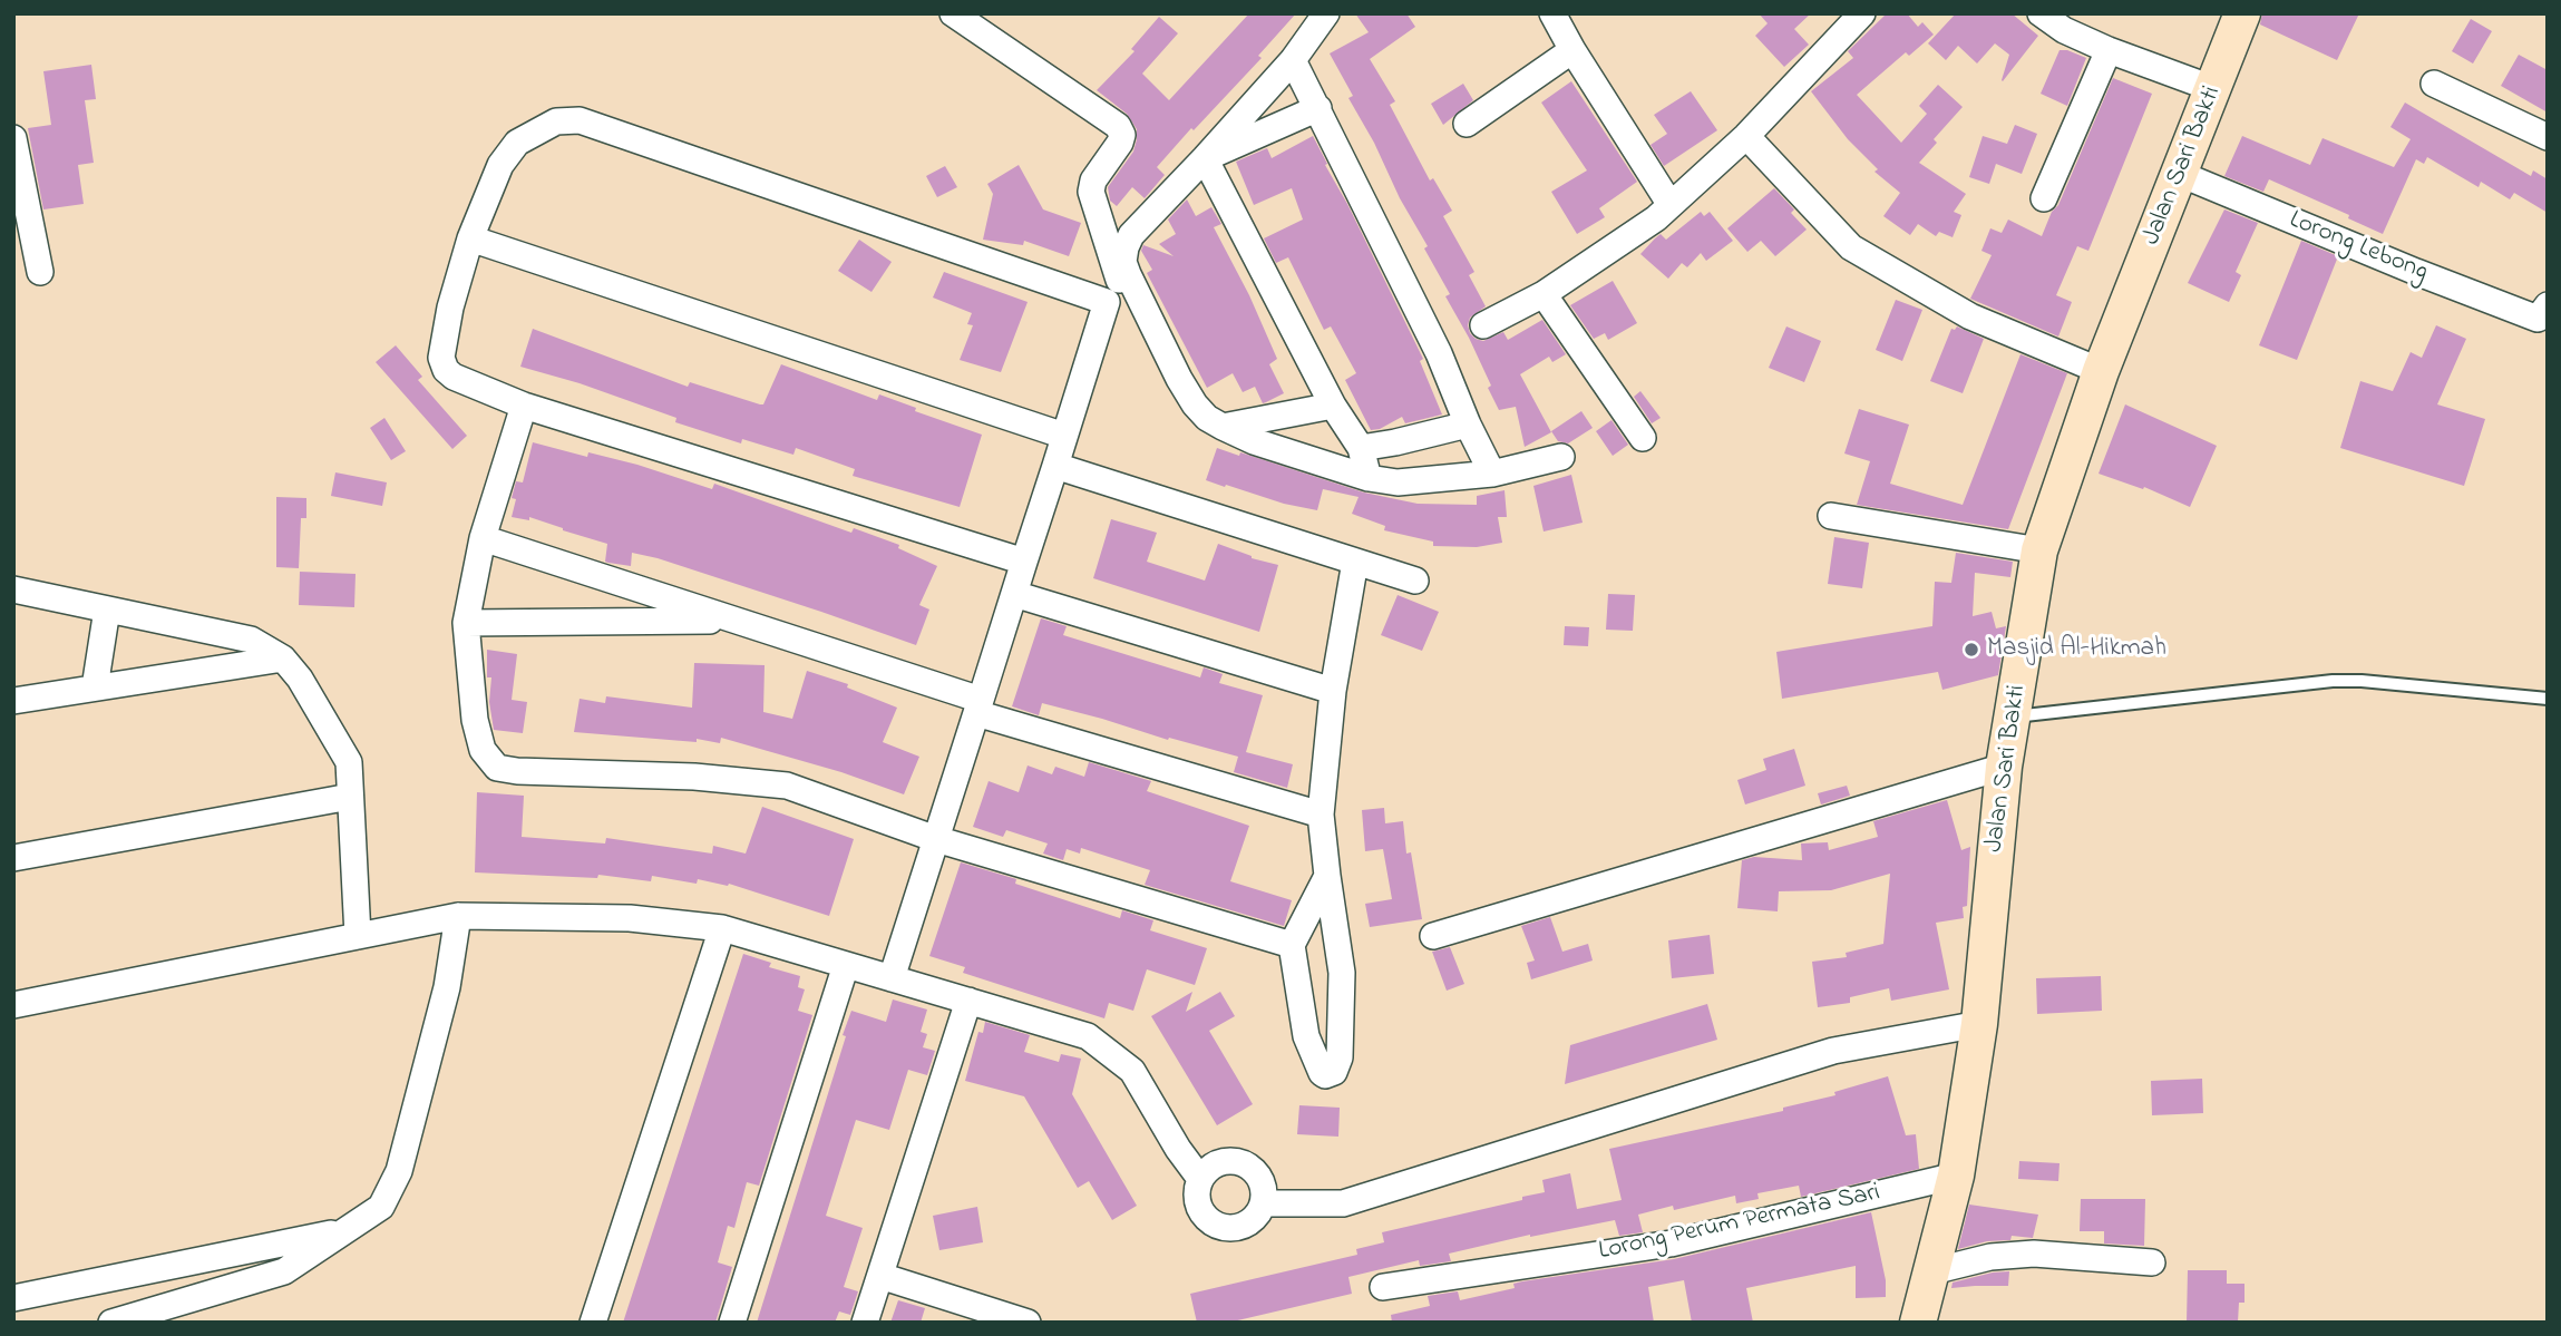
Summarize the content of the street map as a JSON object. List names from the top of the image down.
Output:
{
  "streets": {
    "main road": ["Jalan Sari Bakti"],
    "street": ["Lorong Lebong", "Lorong Perum Permata Sari"]
  },
  "crossings": [
    ["Jalan Sari Bakti", "Lorong Lebong"],
    ["Jalan Sari Bakti", "Lorong Perum Permata Sari"]
  ],
  "places": ["Masjid Al-Hikmah"]
}
